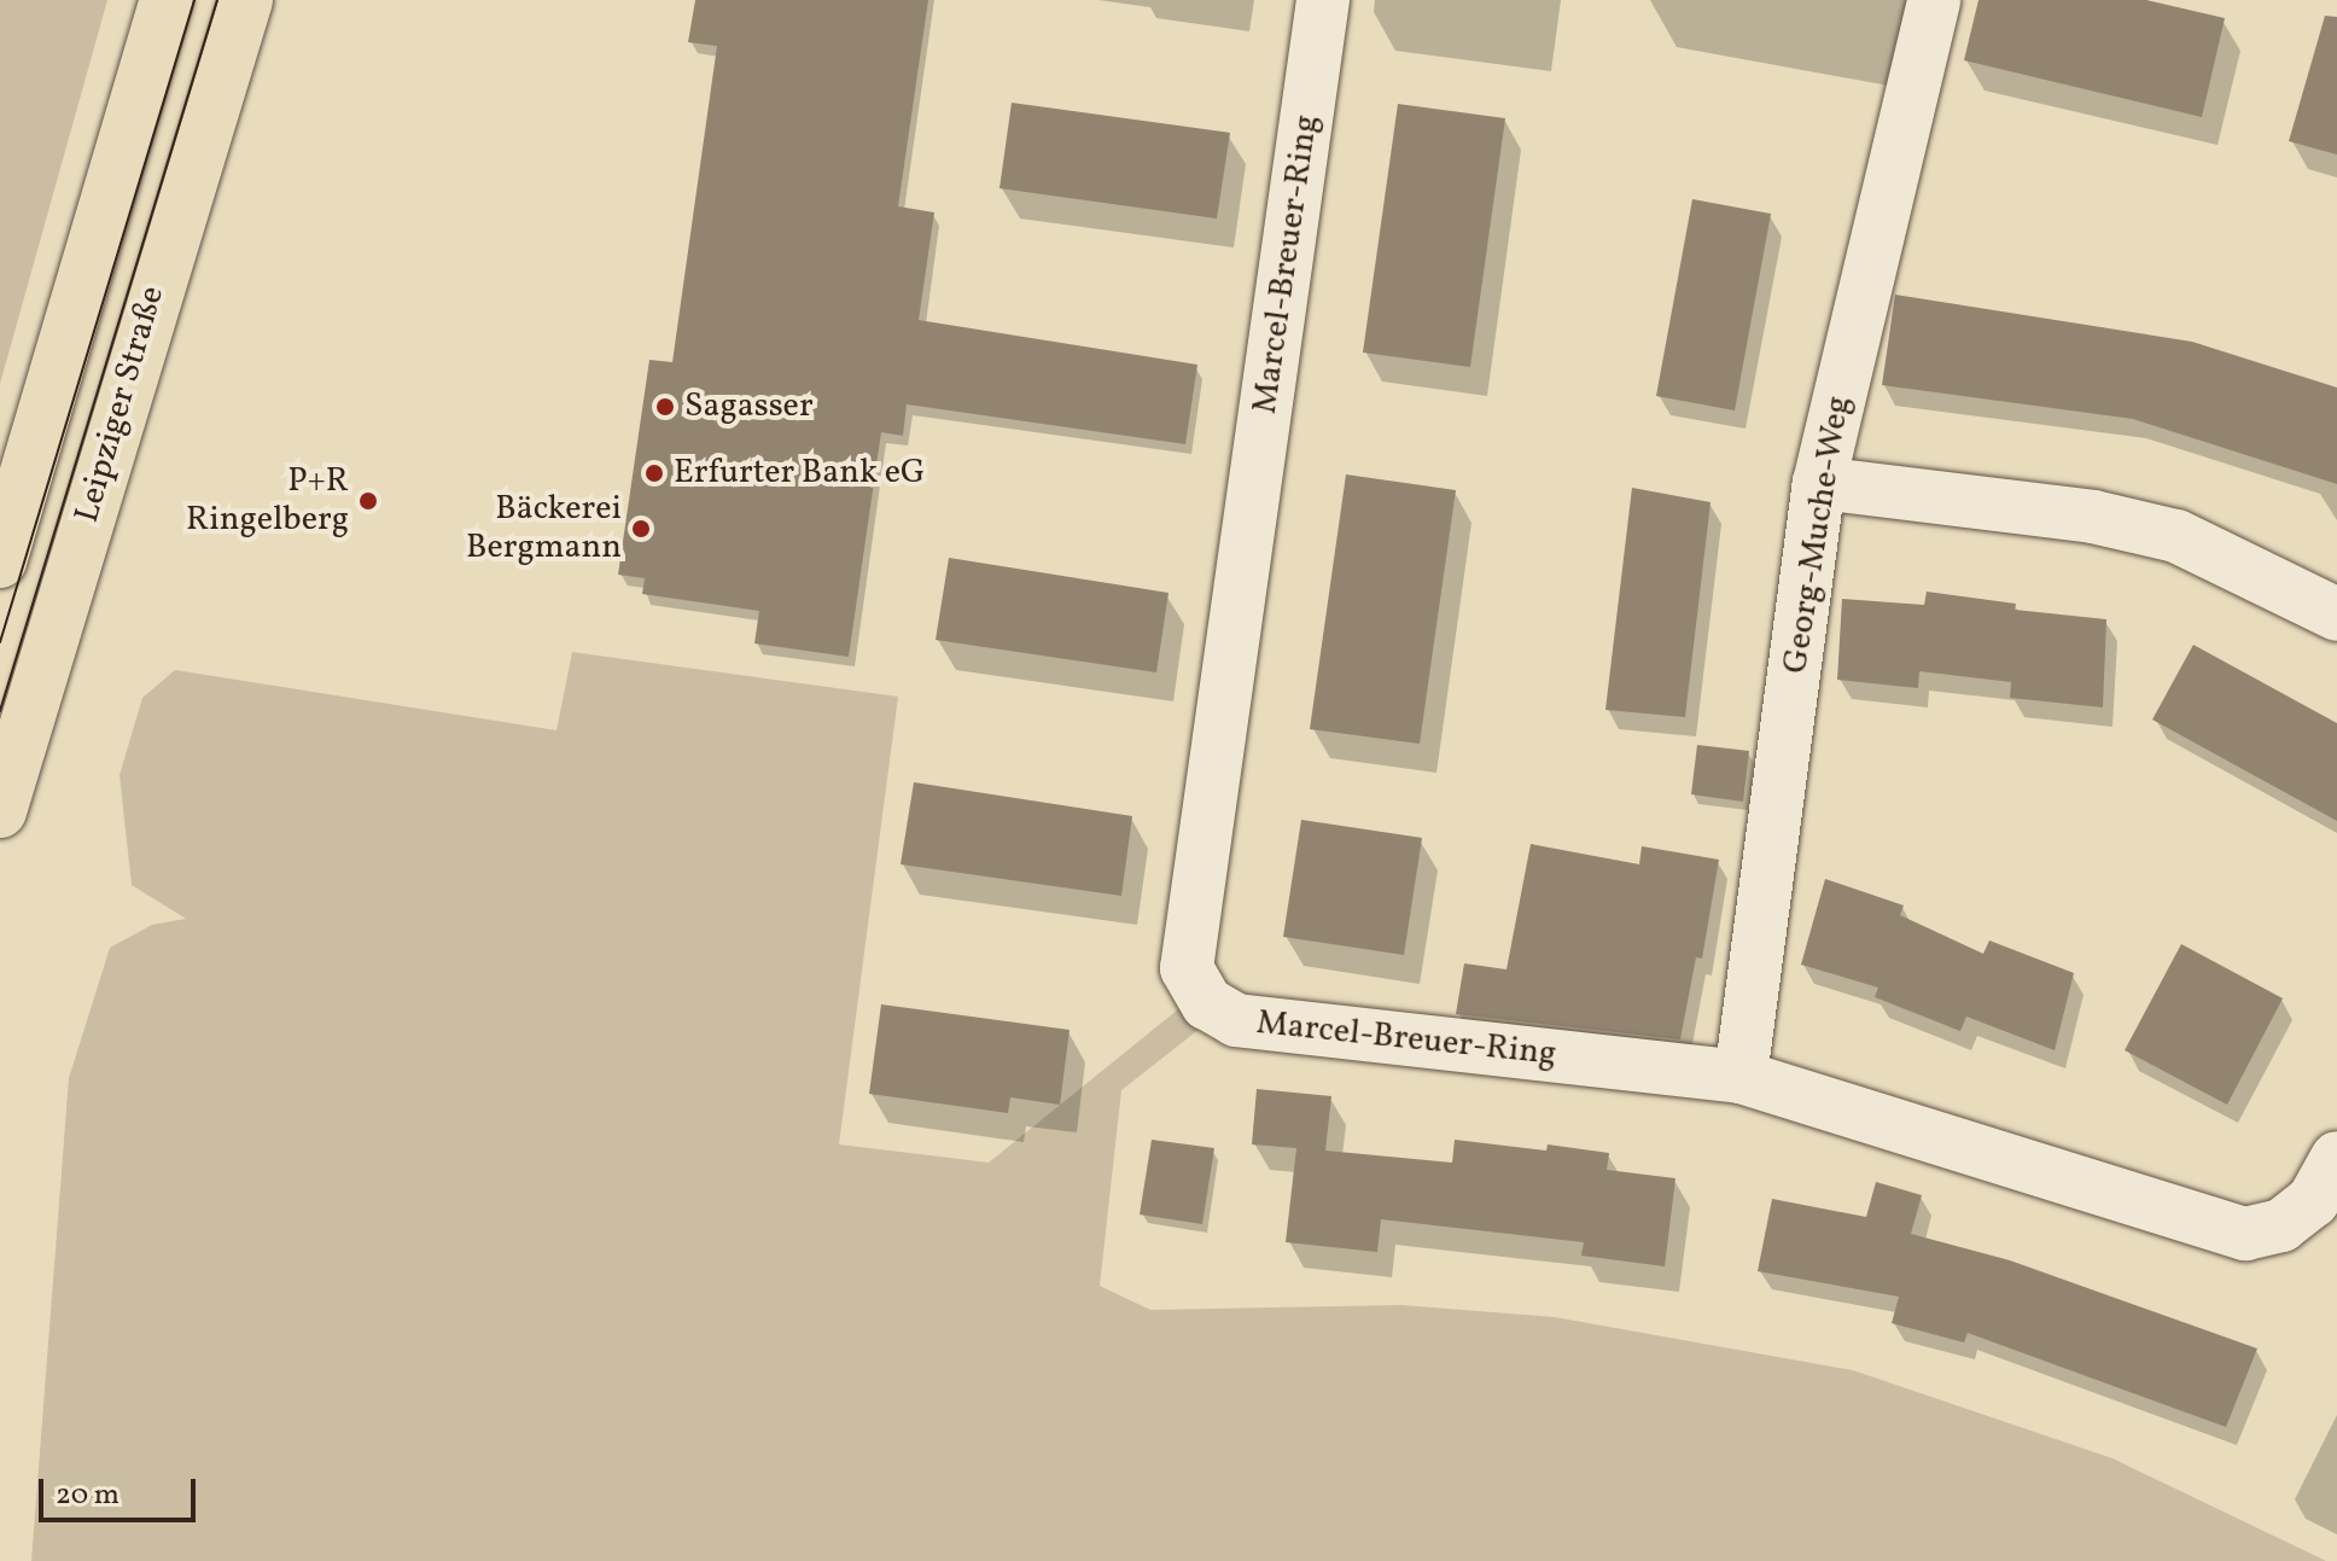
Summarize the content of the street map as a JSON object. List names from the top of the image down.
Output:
{
  "streets": {
    "main road": ["Leipziger Straße"],
    "street": ["Marcel-Breuer-Ring", "Georg-Muche-Weg"]
  },
  "crossings": [
    ["Marcel-Breuer-Ring", "Georg-Muche-Weg"]
  ],
  "places": [
    "Sagasser",
    "Erfurter Bank eG",
    "P+R Ringelberg",
    "Bäckerei Bergmann"
  ],
  "scale_bar": "20 m"
}
